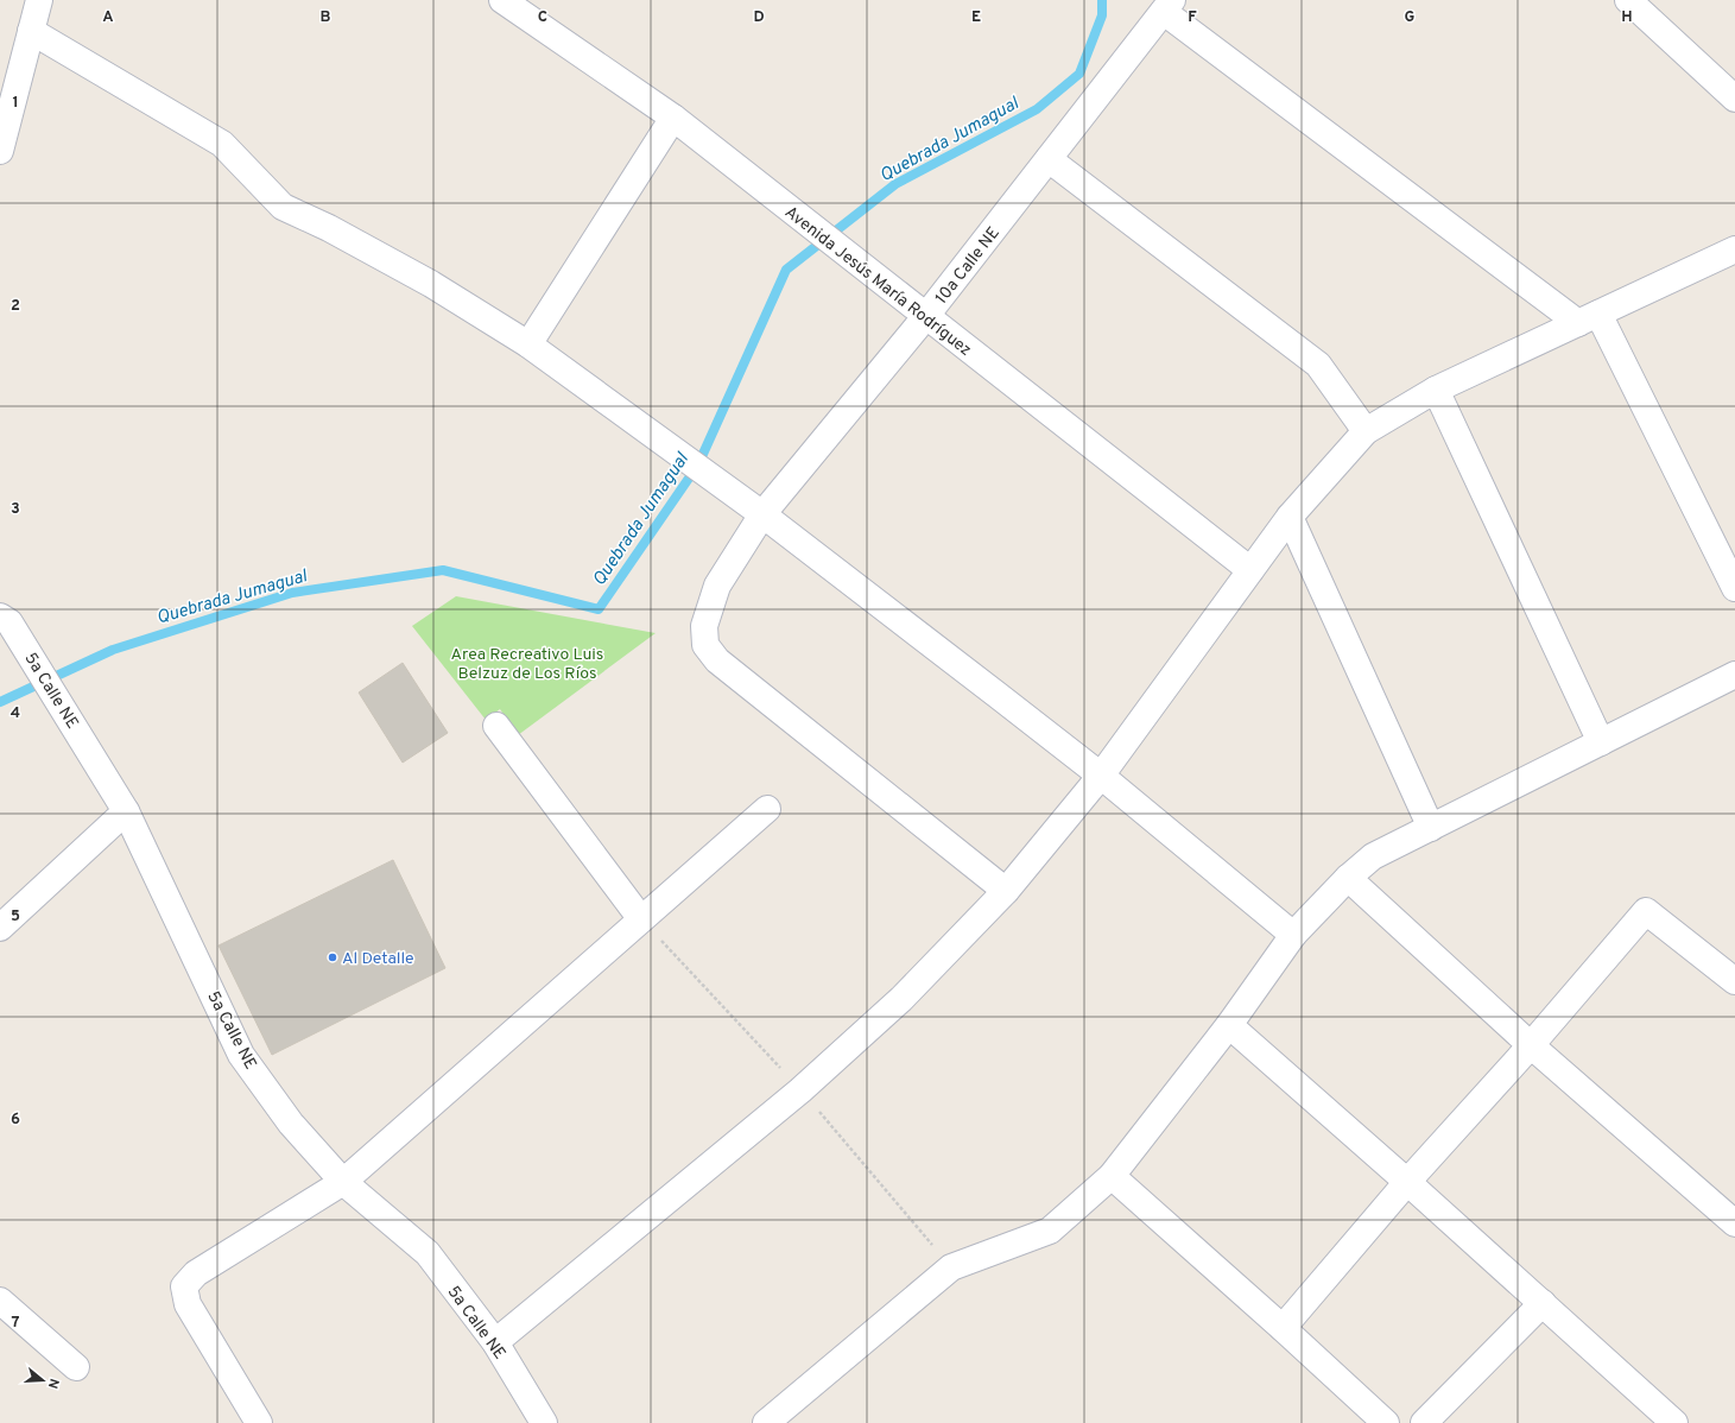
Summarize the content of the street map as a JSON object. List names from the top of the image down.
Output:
{
  "streets": {
    "street": ["10a Calle NE", "Avenida Jesús María Rodríguez", "5a Calle NE"]
  },
  "crossings": [
    ["10a Calle NE", "Avenida Jesús María Rodríguez"]
  ],
  "water": ["Quebrada Jumagual"],
  "parks": ["Area Recreativo Luis Belzuz de Los Ríos"],
  "places": ["Al Detalle"],
  "north": "right",
  "grid": {
    "columns": [
      "A",
      "B",
      "C",
      "D",
      "E",
      "F",
      "G",
      "H"
    ],
    "rows": [
      "1",
      "2",
      "3",
      "4",
      "5",
      "6",
      "7"
    ]
  }
}
